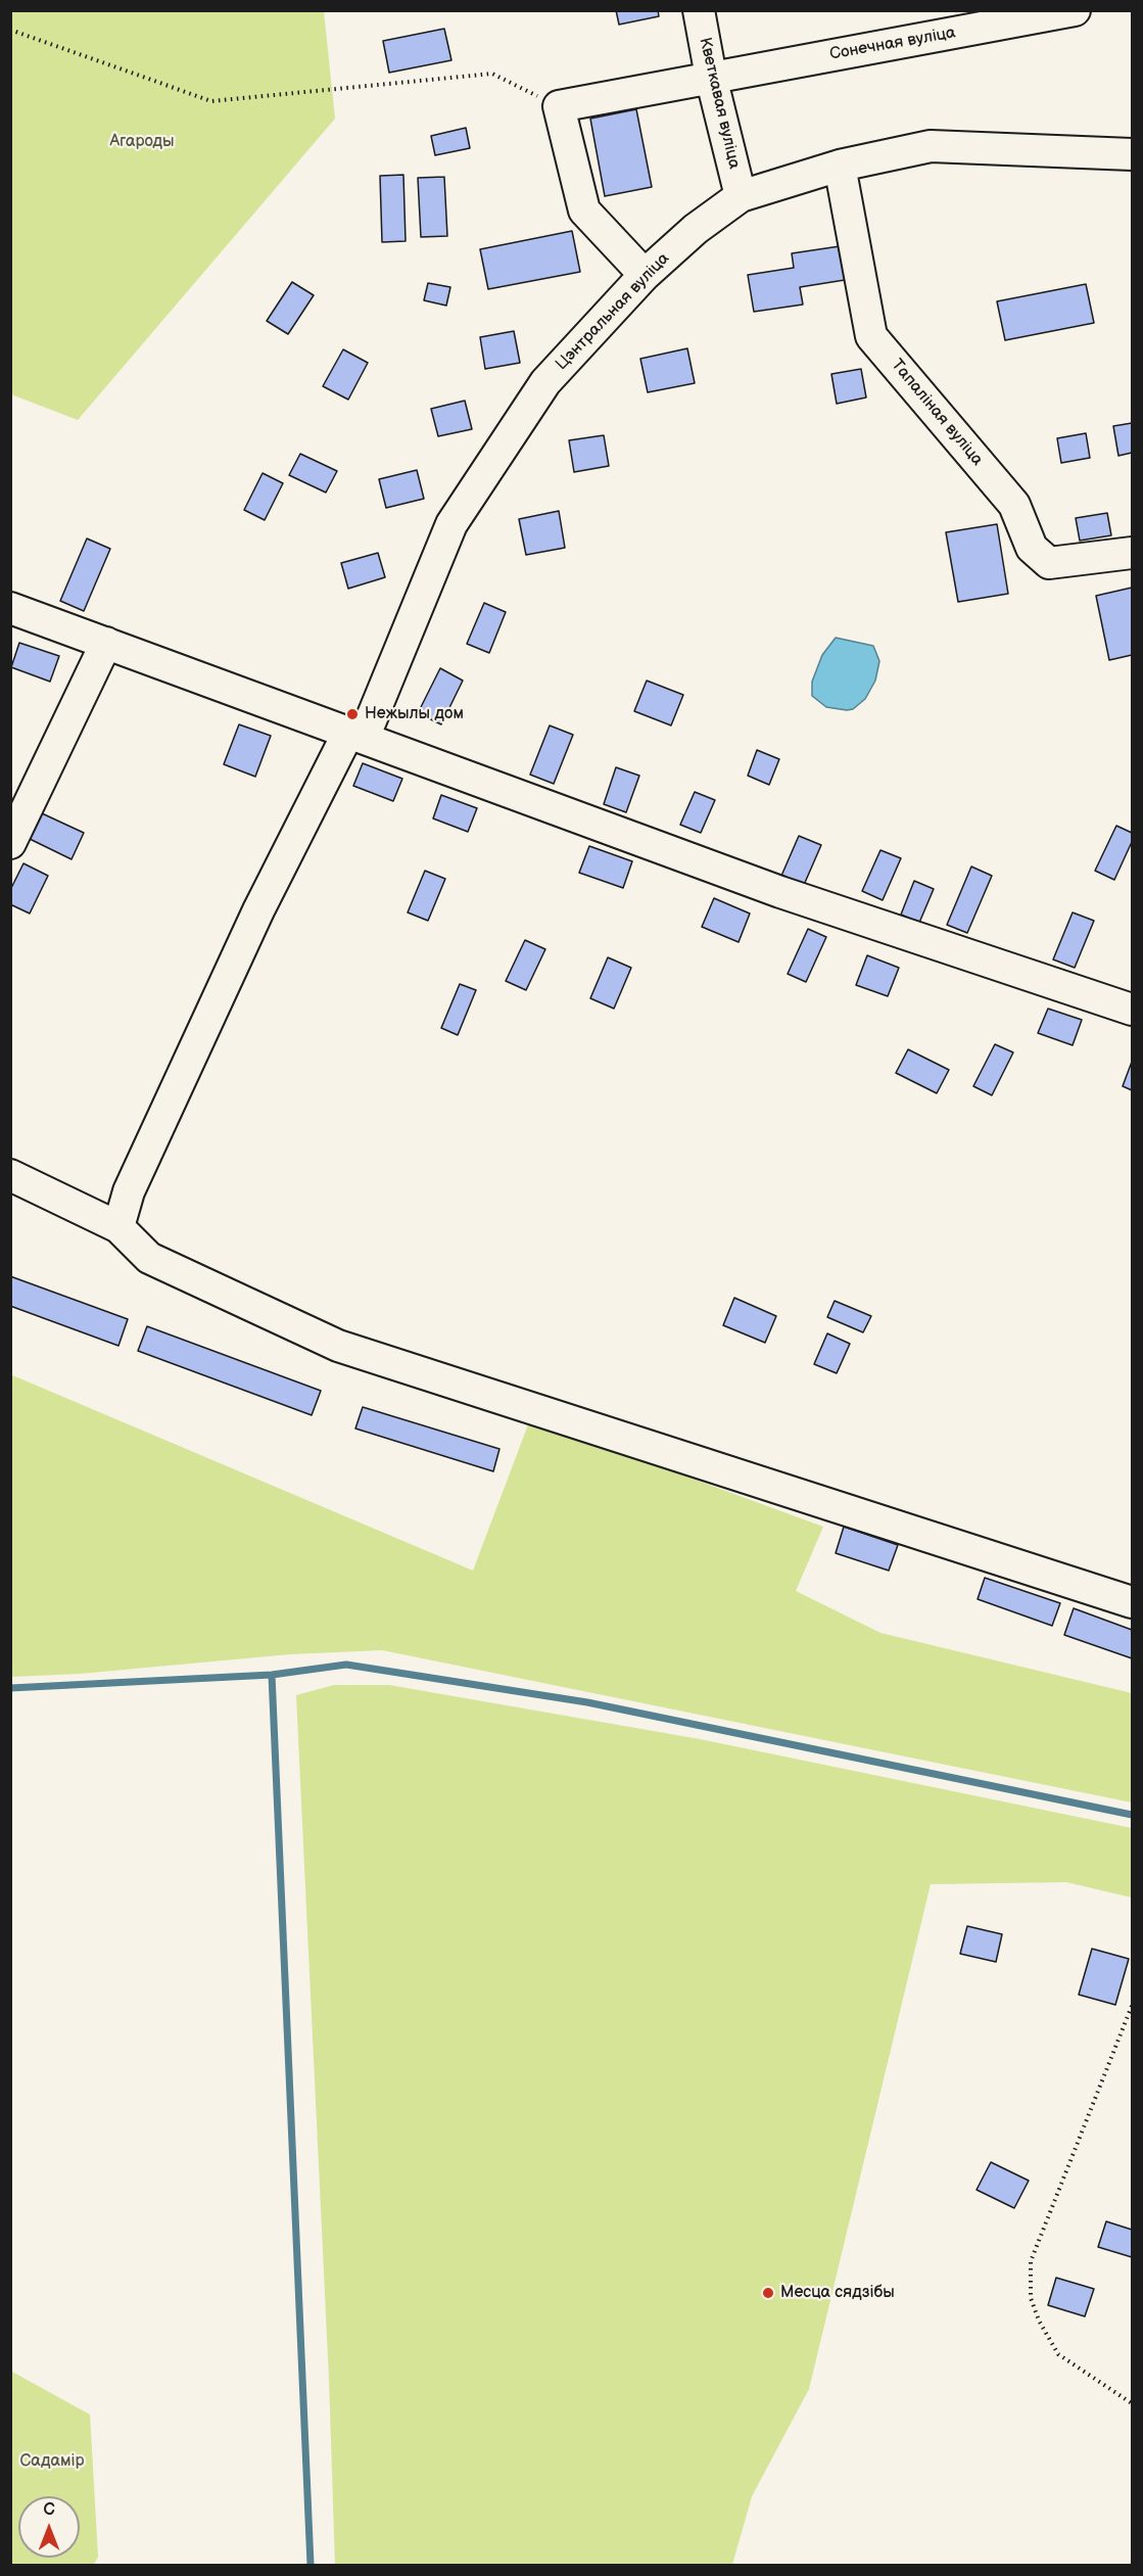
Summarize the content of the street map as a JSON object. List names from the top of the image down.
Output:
{
  "streets": {
    "street": [
      "Сонечная вуліца",
      "Кветкавая вуліца",
      "Цэнтральная вуліца",
      "Тапаліная вуліца"
    ]
  },
  "crossings": [
    ["Сонечная вуліца", "Кветкавая вуліца"],
    ["Кветкавая вуліца", "Цэнтральная вуліца"],
    ["Цэнтральная вуліца", "Тапаліная вуліца"]
  ],
  "parks": ["Агароды", "Садамір"],
  "places": ["Нежылы дом", "Месца сядзібы"],
  "north": "top"
}
